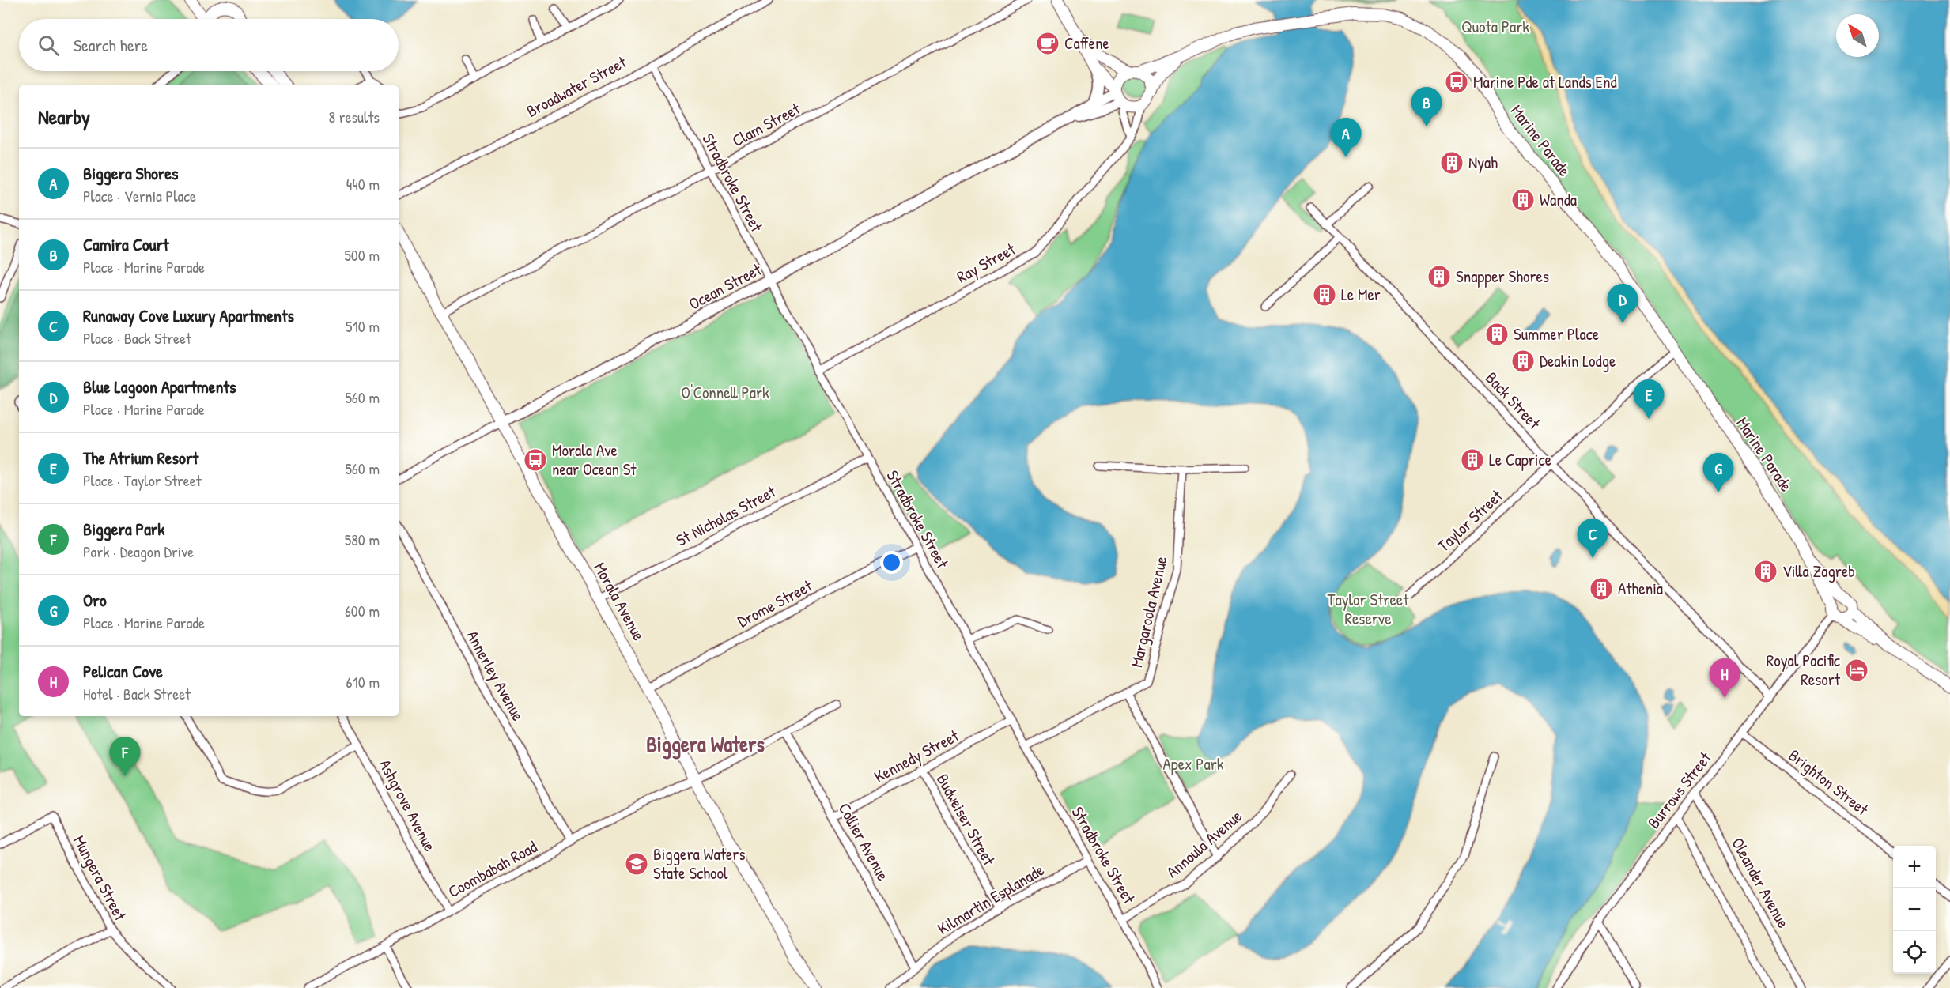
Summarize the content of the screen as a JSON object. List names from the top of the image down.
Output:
{
  "streets": {
    "main road": ["Marine Parade", "Morala Avenue"],
    "street": [
      "Broadwater Street",
      "Clam Street",
      "Stradbroke Street",
      "Ray Street",
      "Ocean Street",
      "Back Street",
      "St Nicholas Street",
      "Taylor Street",
      "Drome Street",
      "Margaroola Avenue",
      "Annerley Avenue",
      "Kennedy Street",
      "Brighton Street",
      "Burrows Street",
      "Ashgrove Avenue",
      "Budweiser Street",
      "Collier Avenue",
      "Annoula Avenue",
      "Coombabah Road",
      "Mungera Street",
      "Oleander Avenue",
      "Kilmartin Esplanade"
    ]
  },
  "crossings": [
    ["Broadwater Street", "Stradbroke Street"],
    ["Clam Street", "Stradbroke Street"],
    ["Clam Street", "Morala Avenue"],
    ["Marine Parade", "Ray Street"],
    ["Marine Parade", "Ocean Street"],
    ["Marine Parade", "Taylor Street"],
    ["Marine Parade", "Burrows Street"],
    ["Stradbroke Street", "Ray Street"],
    ["Stradbroke Street", "Ocean Street"],
    ["Stradbroke Street", "St Nicholas Street"],
    ["Stradbroke Street", "Drome Street"],
    ["Stradbroke Street", "Margaroola Avenue"],
    ["Stradbroke Street", "Kennedy Street"],
    ["Stradbroke Street", "Annoula Avenue"],
    ["Stradbroke Street", "Kilmartin Esplanade"],
    ["Ray Street", "Ocean Street"],
    ["Ocean Street", "Morala Avenue"],
    ["Back Street", "Taylor Street"],
    ["Back Street", "Burrows Street"],
    ["St Nicholas Street", "Morala Avenue"],
    ["Morala Avenue", "Drome Street"],
    ["Morala Avenue", "Coombabah Road"],
    ["Annerley Avenue", "Coombabah Road"],
    ["Kennedy Street", "Budweiser Street"],
    ["Kennedy Street", "Collier Avenue"],
    ["Brighton Street", "Burrows Street"],
    ["Burrows Street", "Oleander Avenue"],
    ["Ashgrove Avenue", "Coombabah Road"],
    ["Budweiser Street", "Kilmartin Esplanade"],
    ["Collier Avenue", "Coombabah Road"],
    ["Collier Avenue", "Kilmartin Esplanade"]
  ],
  "districts": ["Biggera Waters"],
  "parks": [
    "Quota Park",
    "O'Connell Park",
    "Taylor Street Reserve",
    "Apex Park"
  ],
  "places": {
    "cafe": ["Caffene"],
    "bus stop": ["Marine Pde at Lands End", "Morala Ave near Ocean St"],
    "building": [
      "Nyah",
      "Wanda",
      "Snapper Shores",
      "Le Mer",
      "Summer Place",
      "Deakin Lodge",
      "Le Caprice",
      "Villa Zagreb",
      "Athenia"
    ],
    "hotel": ["Royal Pacific Resort"],
    "school or university": ["Biggera Waters State School"]
  },
  "north": "top left",
  "page": {
    "search": "Search here",
    "heading": ["Nearby", "8 results"],
    "pins": [
      "B",
      "A",
      "D",
      "E",
      "G",
      "C",
      "H",
      "F"
    ],
    "list": [
      {
        "mark": "A",
        "name": "Biggera Shores",
        "note": "Place · Vernia Place",
        "value": "440 m"
      },
      {
        "mark": "B",
        "name": "Camira Court",
        "note": "Place · Marine Parade",
        "value": "500 m"
      },
      {
        "mark": "C",
        "name": "Runaway Cove Luxury Apartments",
        "note": "Place · Back Street",
        "value": "510 m"
      },
      {
        "mark": "D",
        "name": "Blue Lagoon Apartments",
        "note": "Place · Marine Parade",
        "value": "560 m"
      },
      {
        "mark": "E",
        "name": "The Atrium Resort",
        "note": "Place · Taylor Street",
        "value": "560 m"
      },
      {
        "mark": "F",
        "name": "Biggera Park",
        "note": "Park · Deagon Drive",
        "value": "580 m"
      },
      {
        "mark": "G",
        "name": "Oro",
        "note": "Place · Marine Parade",
        "value": "600 m"
      },
      {
        "mark": "H",
        "name": "Pelican Cove",
        "note": "Hotel · Back Street",
        "value": "610 m"
      }
    ],
    "map_buttons": ["+", "−"]
  }
}
